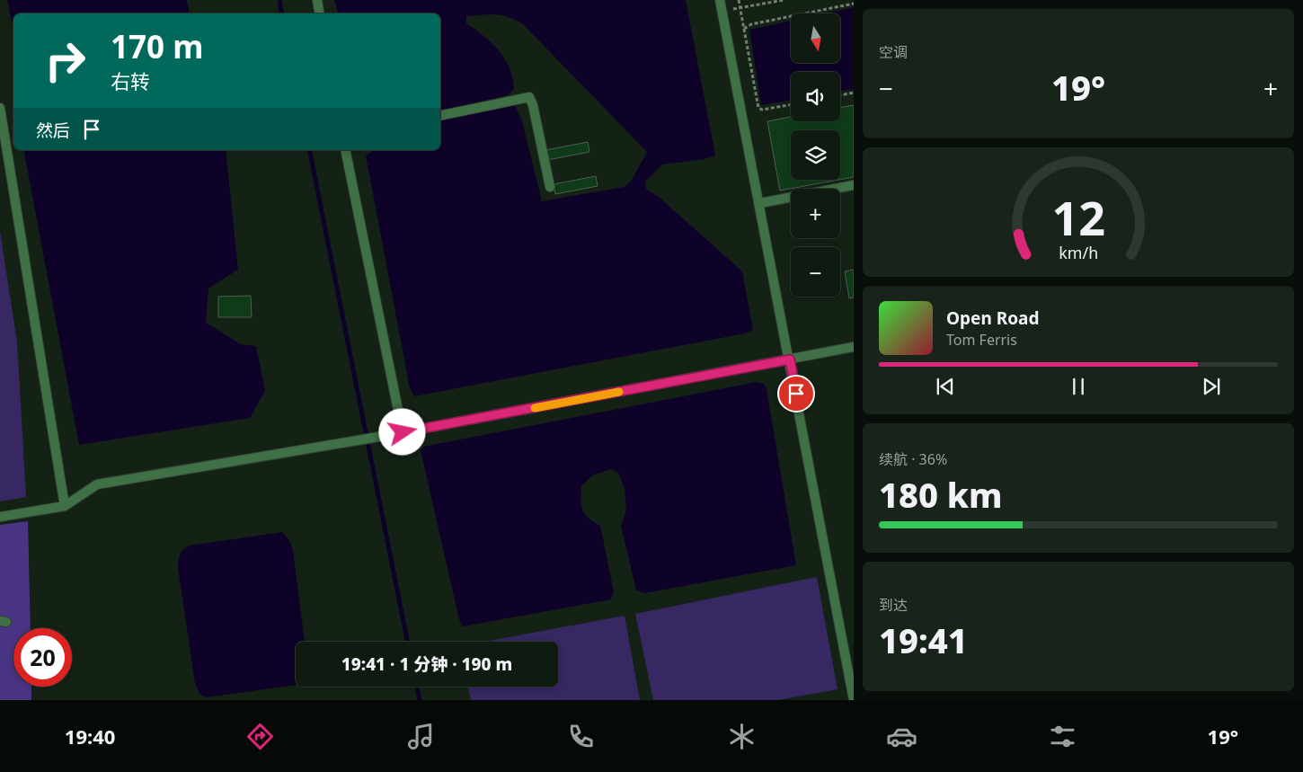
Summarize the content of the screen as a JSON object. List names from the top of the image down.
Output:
{
  "north": "bottom",
  "page": {
    "tile": [
      "空调",
      ["续航 · 36%", "180 km"],
      ["到达", "19:41"]
    ],
    "map_buttons": ["+", "−"],
    "turn": ["170 m", "右转"],
    "heat": ["−", "19°", "+"],
    "then": "然后",
    "song": ["Open Road", "Tom Ferris"],
    "limit": "20",
    "trip": "19:41 · 1 分钟 · 190 m",
    "tabs": ["19:40", "19°"],
    "gauge": ["12", "km/h"]
  }
}
